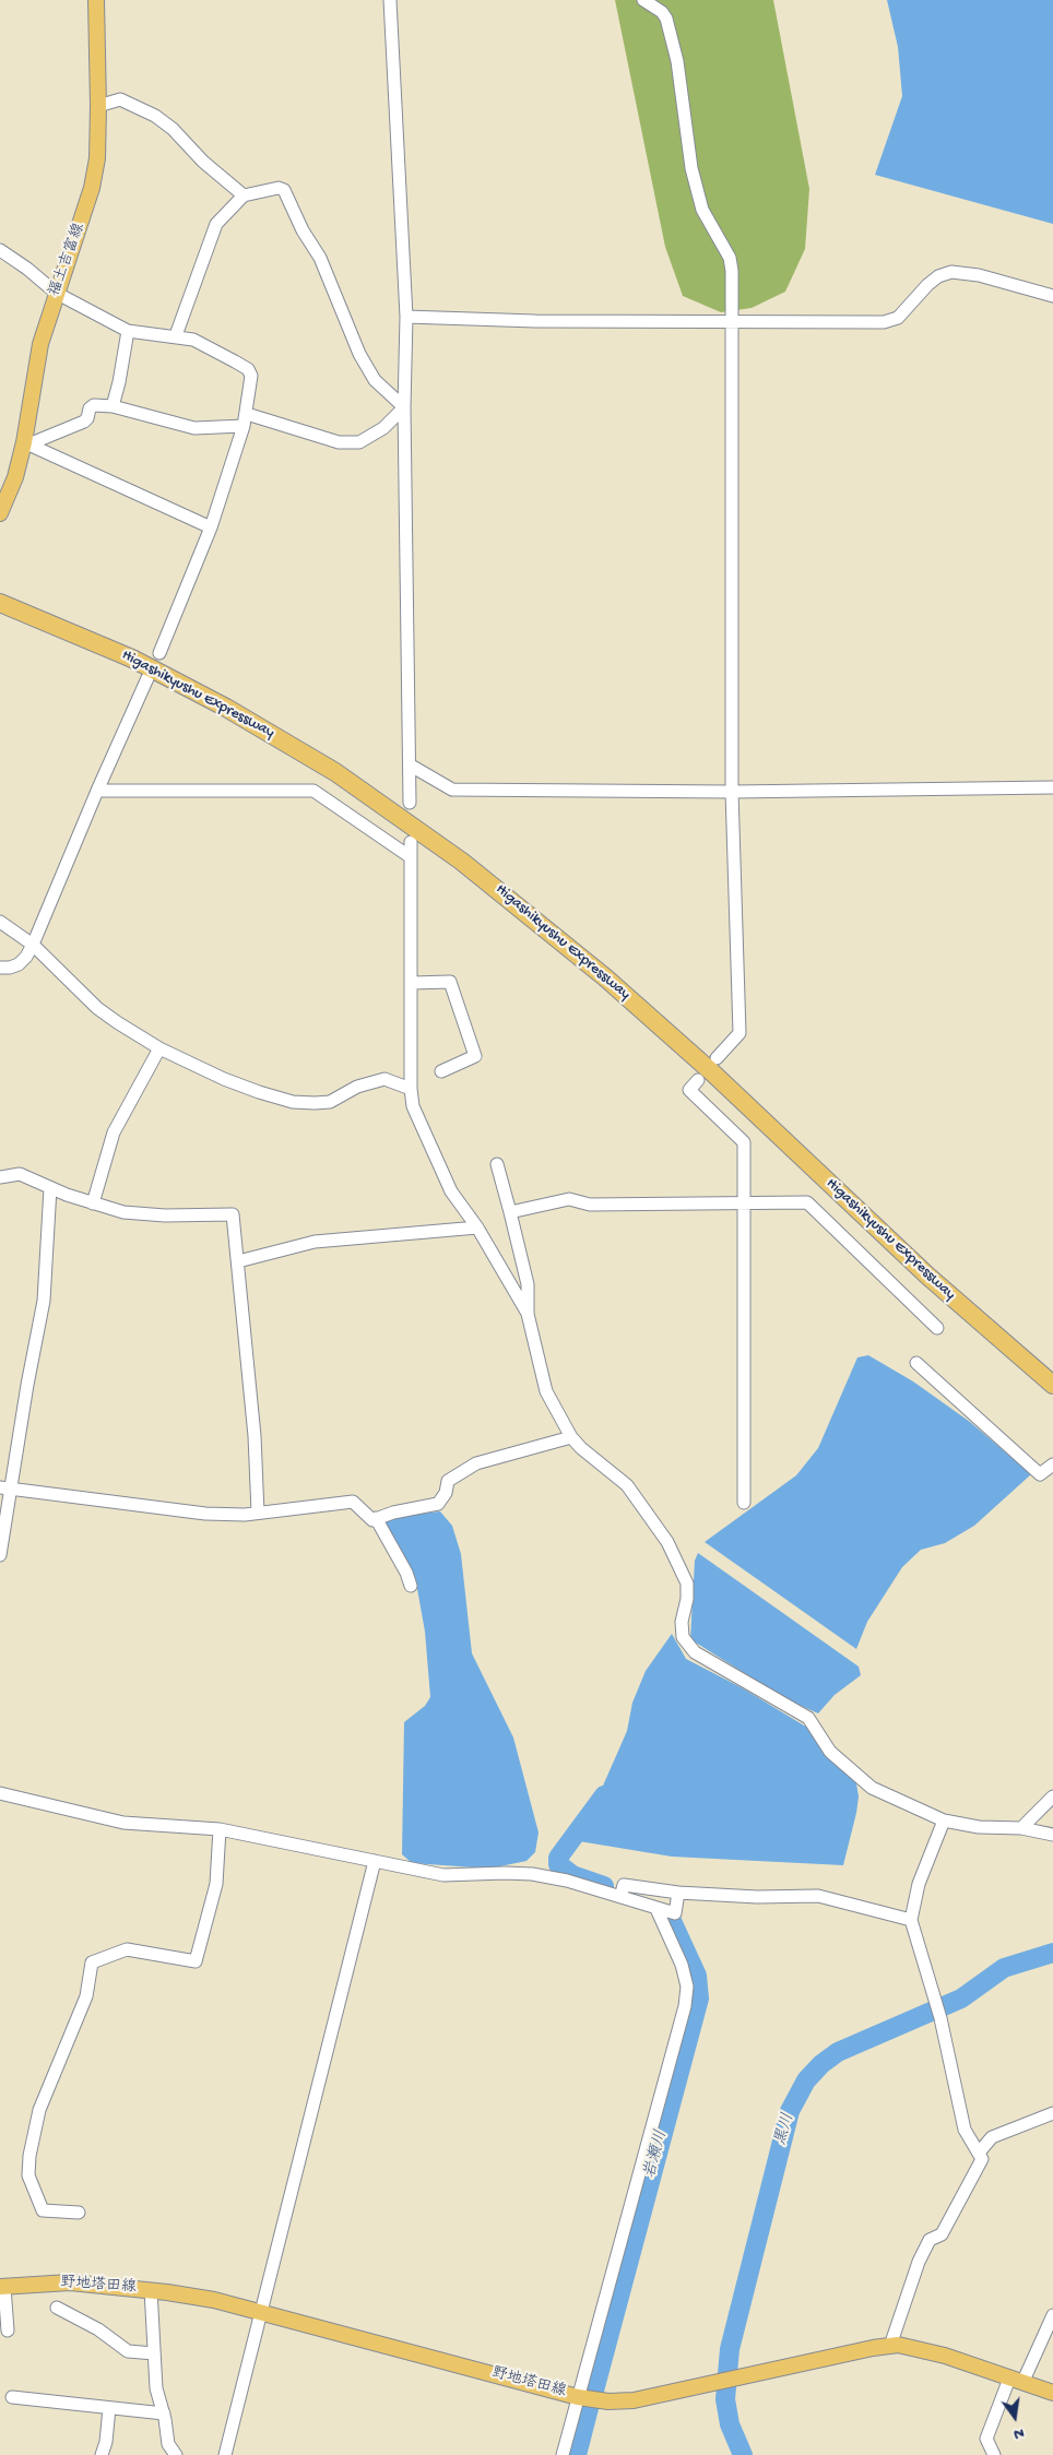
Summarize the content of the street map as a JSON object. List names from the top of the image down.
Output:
{
  "streets": {
    "highway": ["Higashikyushu Expressway"],
    "main road": ["福土吉富線", "野地塔田線"]
  },
  "water": ["黒川", "岩瀬川"],
  "north": "bottom"
}
